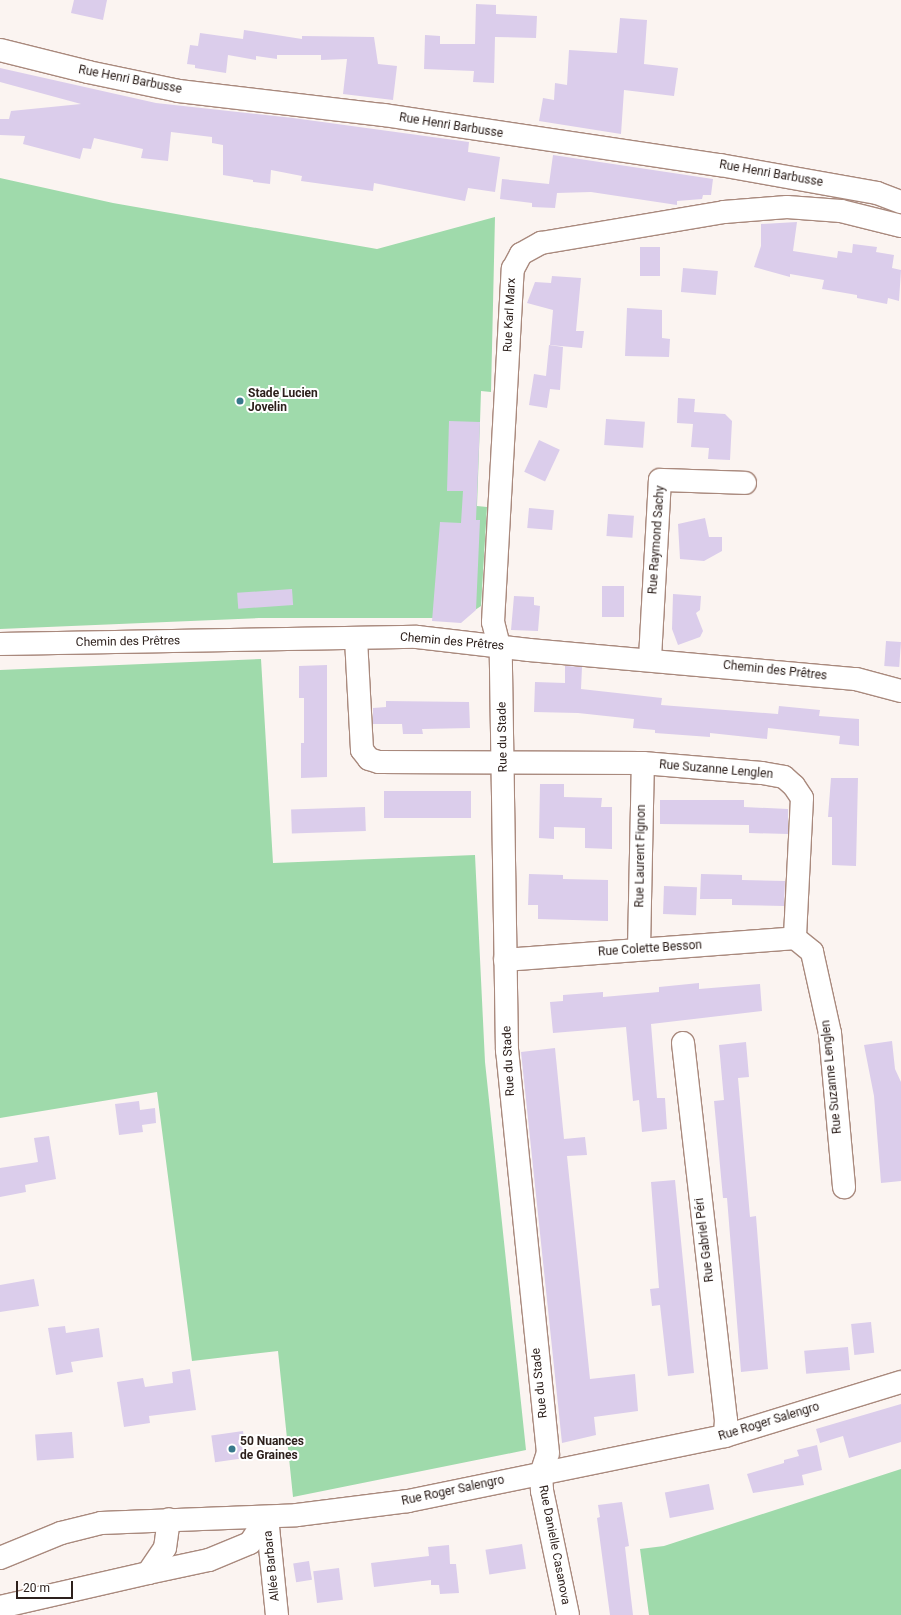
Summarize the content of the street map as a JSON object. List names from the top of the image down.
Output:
{
  "streets": {
    "street": [
      "Rue Henri Barbusse",
      "Rue Karl Marx",
      "Rue Raymond Sachy",
      "Chemin des Prêtres",
      "Rue du Stade",
      "Rue Suzanne Lenglen",
      "Rue Laurent Fignon",
      "Rue Colette Besson",
      "Rue Gabriel Péri",
      "Rue Roger Salengro",
      "Rue Danielle Casanova",
      "Allée Barbara"
    ]
  },
  "crossings": [
    ["Rue Karl Marx", "Chemin des Prêtres"],
    ["Rue Karl Marx", "Rue du Stade"],
    ["Rue Raymond Sachy", "Chemin des Prêtres"],
    ["Chemin des Prêtres", "Rue du Stade"],
    ["Chemin des Prêtres", "Rue Suzanne Lenglen"],
    ["Rue du Stade", "Rue Suzanne Lenglen"],
    ["Rue du Stade", "Rue Colette Besson"],
    ["Rue du Stade", "Rue Roger Salengro"],
    ["Rue du Stade", "Rue Danielle Casanova"],
    ["Rue Suzanne Lenglen", "Rue Laurent Fignon"],
    ["Rue Suzanne Lenglen", "Rue Colette Besson"],
    ["Rue Laurent Fignon", "Rue Colette Besson"],
    ["Rue Gabriel Péri", "Rue Roger Salengro"],
    ["Rue Roger Salengro", "Rue Danielle Casanova"],
    ["Rue Roger Salengro", "Allée Barbara"]
  ],
  "places": ["Stade Lucien Jovelin", "50 Nuances de Graines"],
  "scale_bar": "20 m"
}
